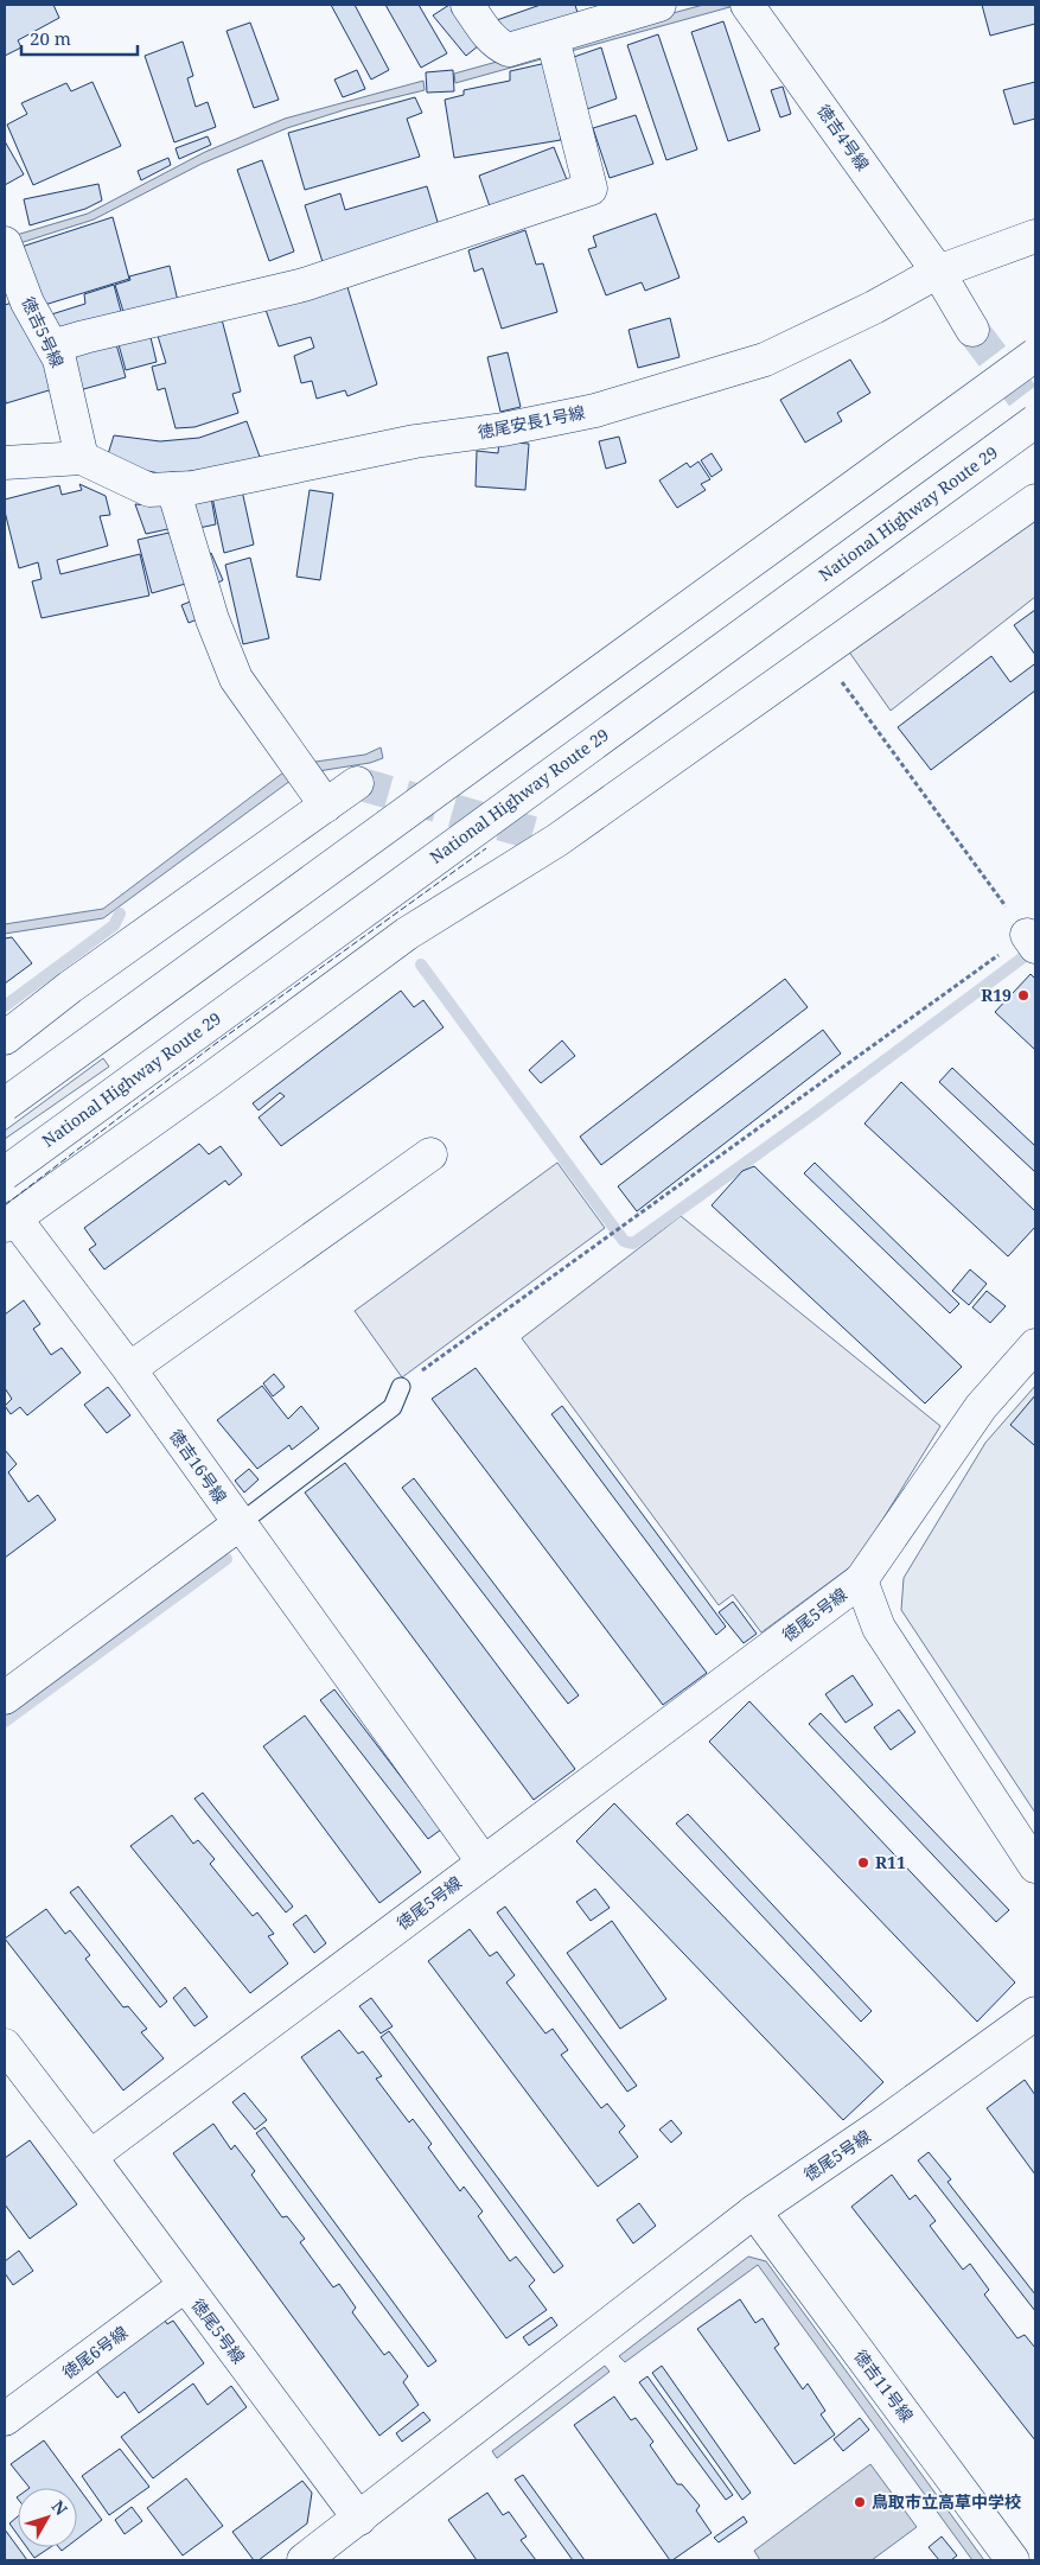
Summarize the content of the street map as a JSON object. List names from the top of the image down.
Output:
{
  "streets": {
    "main road": [
      "徳吉4号線",
      "徳吉5号線",
      "徳尾安長1号線",
      "National Highway Route 29",
      "徳吉16号線",
      "徳尾5号線",
      "徳尾6号線",
      "徳吉11号線"
    ]
  },
  "crossings": [
    ["徳吉4号線", "徳尾安長1号線"],
    ["徳吉5号線", "徳尾安長1号線"],
    ["徳吉16号線", "徳尾5号線"],
    ["徳尾5号線", "徳尾6号線"],
    ["徳尾5号線", "徳吉11号線"]
  ],
  "places": ["R19", "R11", "鳥取市立高草中学校"],
  "scale_bar": "20 m",
  "north": "top right"
}
